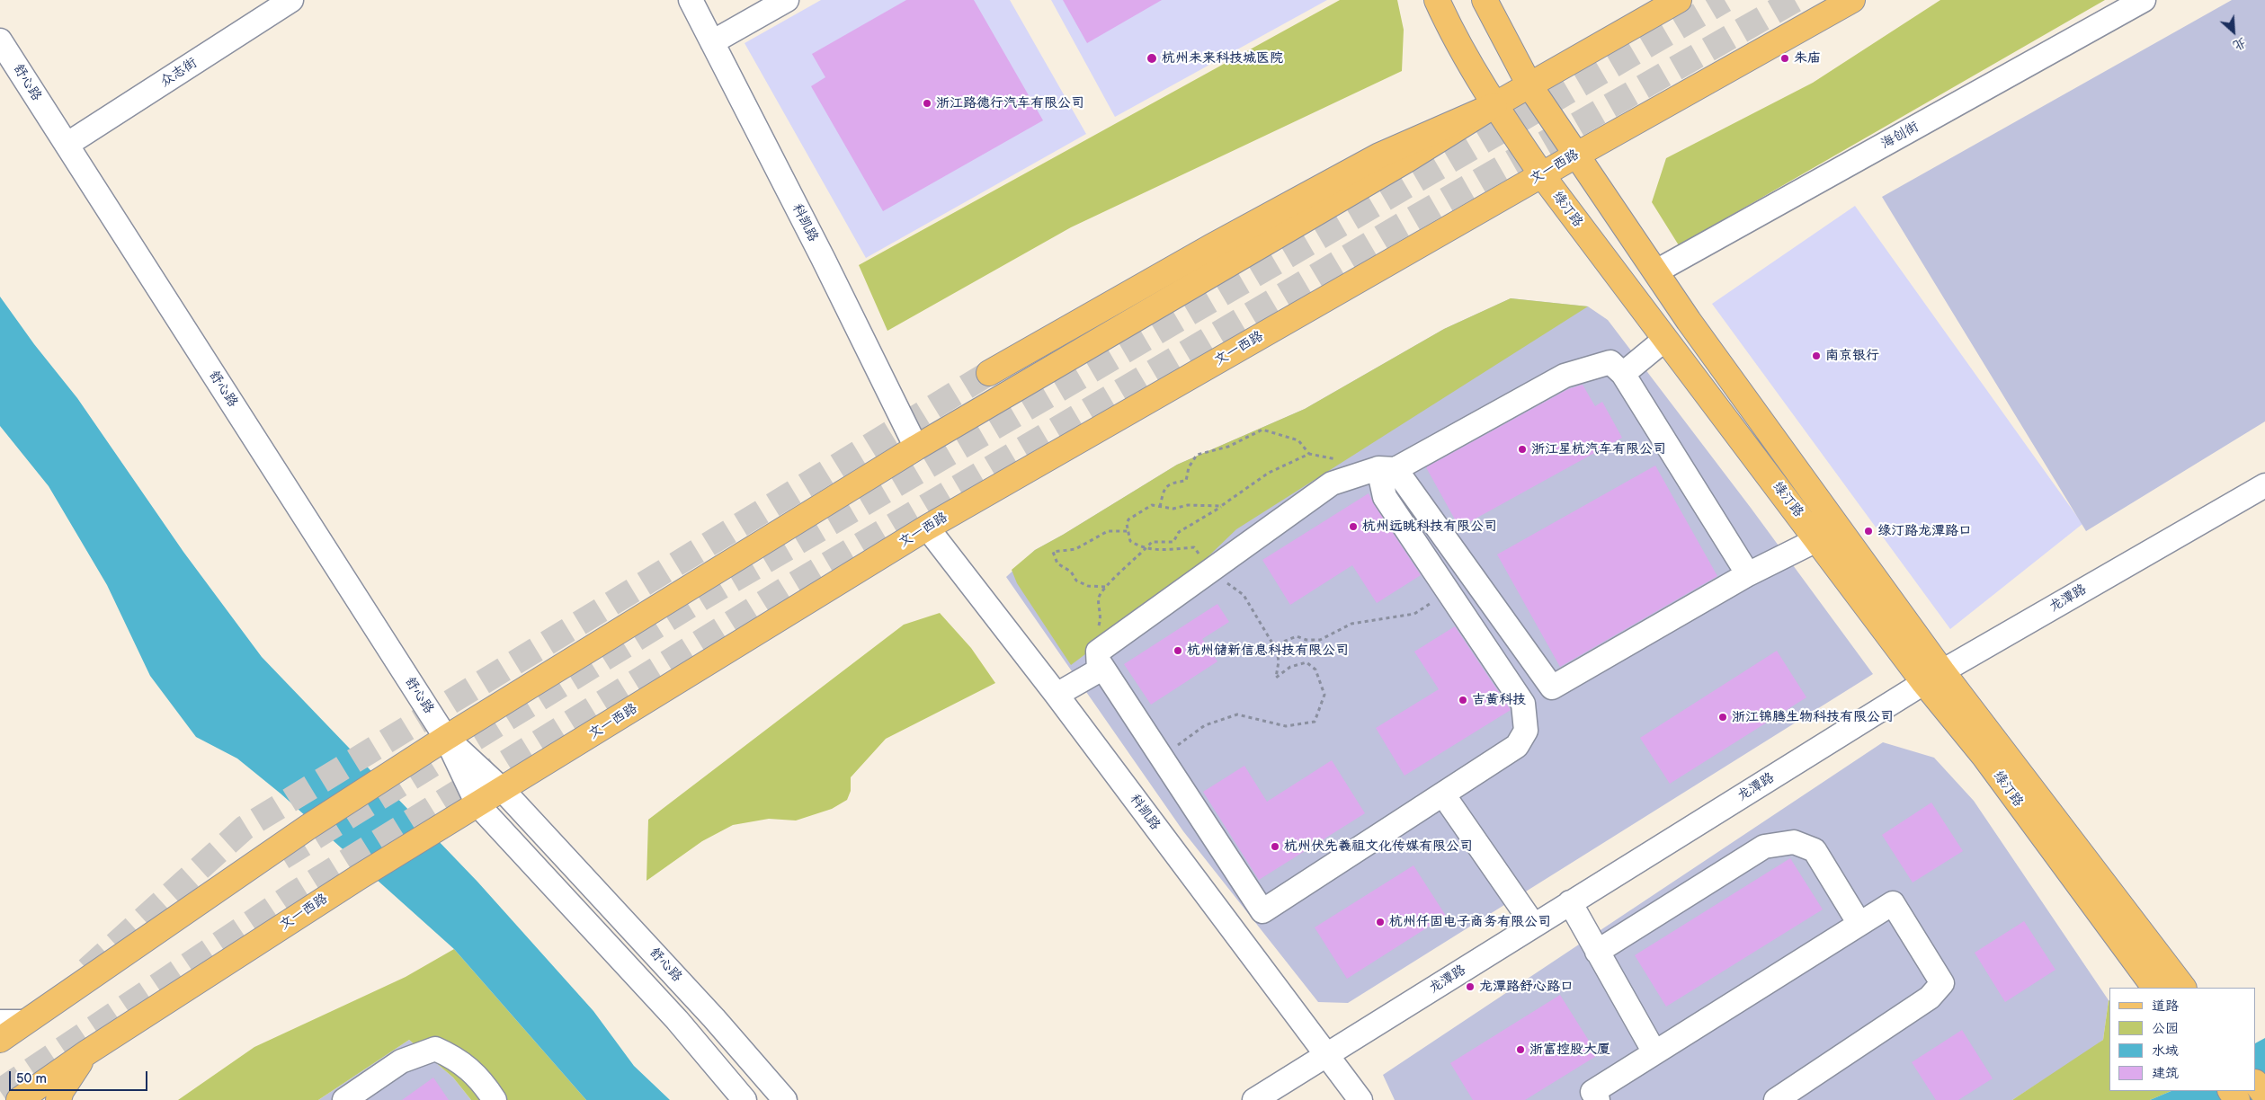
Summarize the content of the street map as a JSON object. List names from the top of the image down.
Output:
{
  "streets": {
    "main road": ["文一西路", "绿汀路"],
    "street": [
      "众志街",
      "舒心路",
      "海创街",
      "科凯路",
      "龙潭路"
    ]
  },
  "crossings": [
    ["众志街", "舒心路"],
    ["舒心路", "文一西路"],
    ["海创街", "绿汀路"],
    ["文一西路", "绿汀路"],
    ["文一西路", "科凯路"],
    ["绿汀路", "龙潭路"],
    ["科凯路", "龙潭路"]
  ],
  "places": [
    "杭州未来科技城医院",
    "朱庙",
    "浙江路德行汽车有限公司",
    "南京银行",
    "浙江星杭汽车有限公司",
    "杭州远眺科技有限公司",
    "绿汀路龙潭路口",
    "杭州储新信息科技有限公司",
    "吉黄科技",
    "浙江锦腾生物科技有限公司",
    "杭州伏先羲祖文化传媒有限公司",
    "杭州仟固电子商务有限公司",
    "龙潭路舒心路口",
    "浙富控股大厦"
  ],
  "legend": [
    "道路",
    "公园",
    "水域",
    "建筑"
  ],
  "scale_bar": "50 m",
  "north": "bottom right"
}
